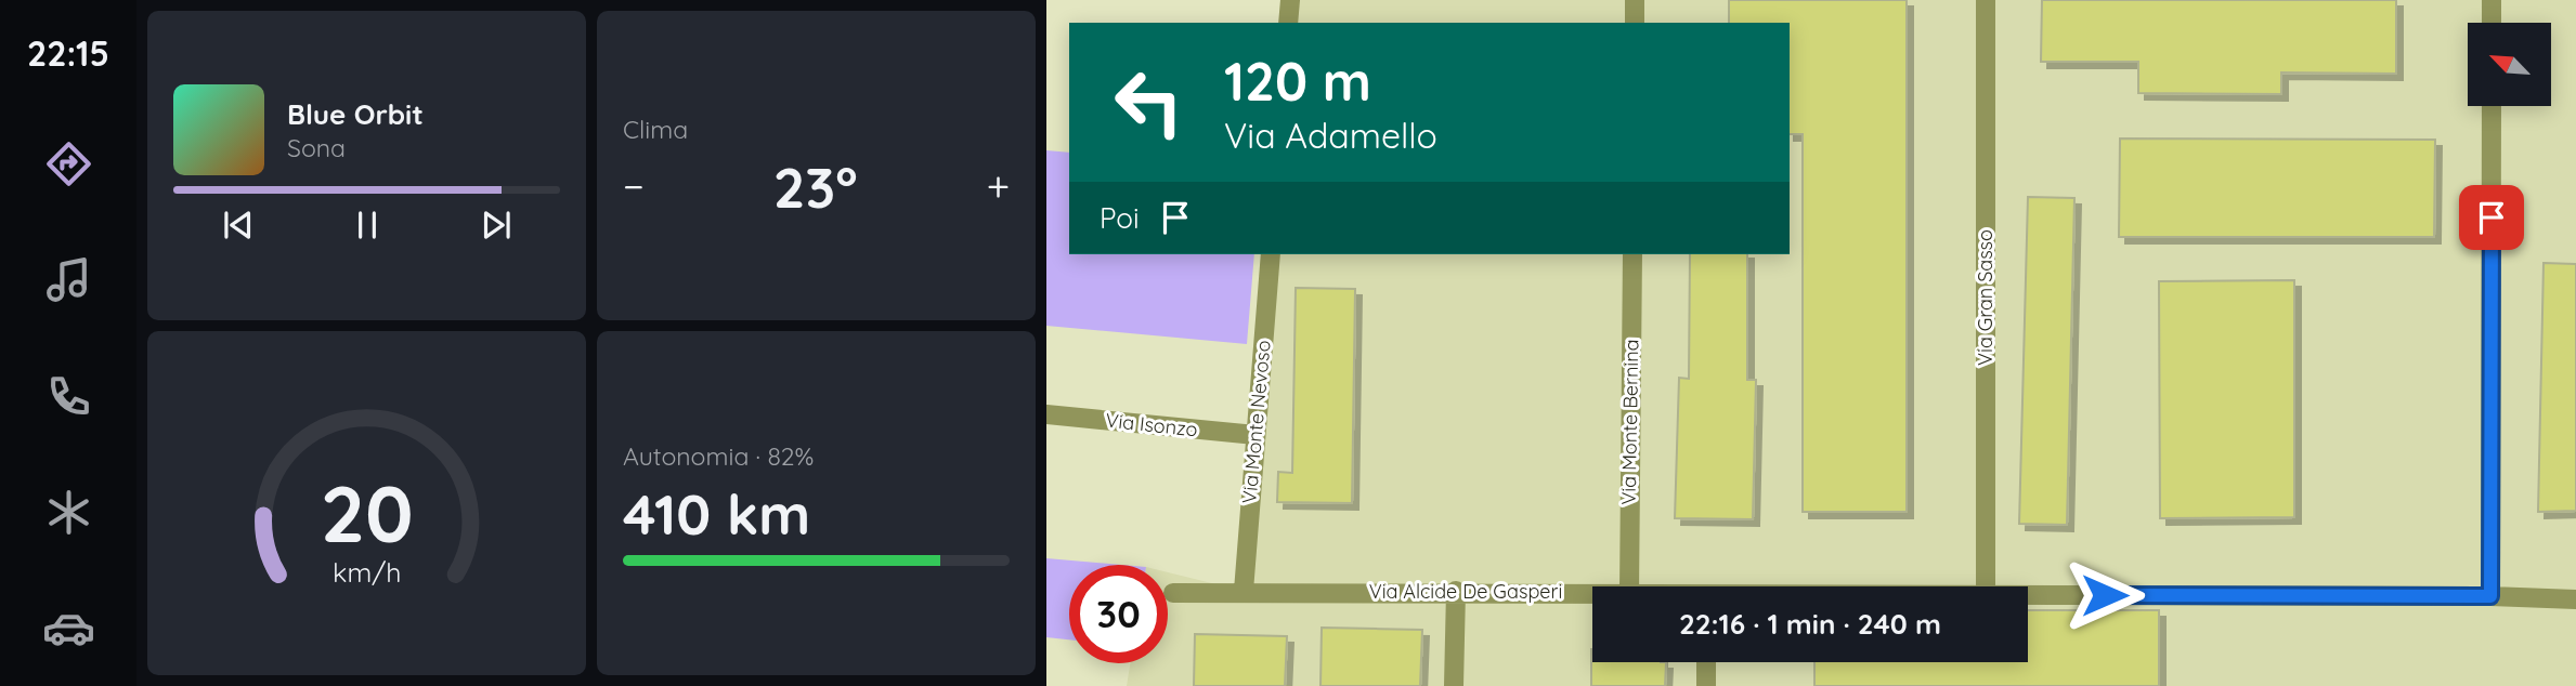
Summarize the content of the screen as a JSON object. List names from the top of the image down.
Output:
{
  "streets": {
    "street": [
      "Via Gran Sasso",
      "Via Monte Nevoso",
      "Via Monte Bernina",
      "Via Isonzo",
      "Via Alcide De Gasperi"
    ]
  },
  "crossings": [
    ["Via Monte Nevoso", "Via Isonzo"],
    ["Via Monte Nevoso", "Via Alcide De Gasperi"]
  ],
  "north": "top left",
  "page": {
    "tabs": "22:15",
    "tile": [
      "Clima",
      ["Autonomia · 82%", "410 km"]
    ],
    "turn": ["120 m", "Via Adamello"],
    "song": ["Blue Orbit", "Sona"],
    "heat": ["−", "23°", "+"],
    "then": "Poi",
    "limit": "30",
    "trip": "22:16 · 1 min · 240 m",
    "gauge": ["20", "km/h"]
  }
}
